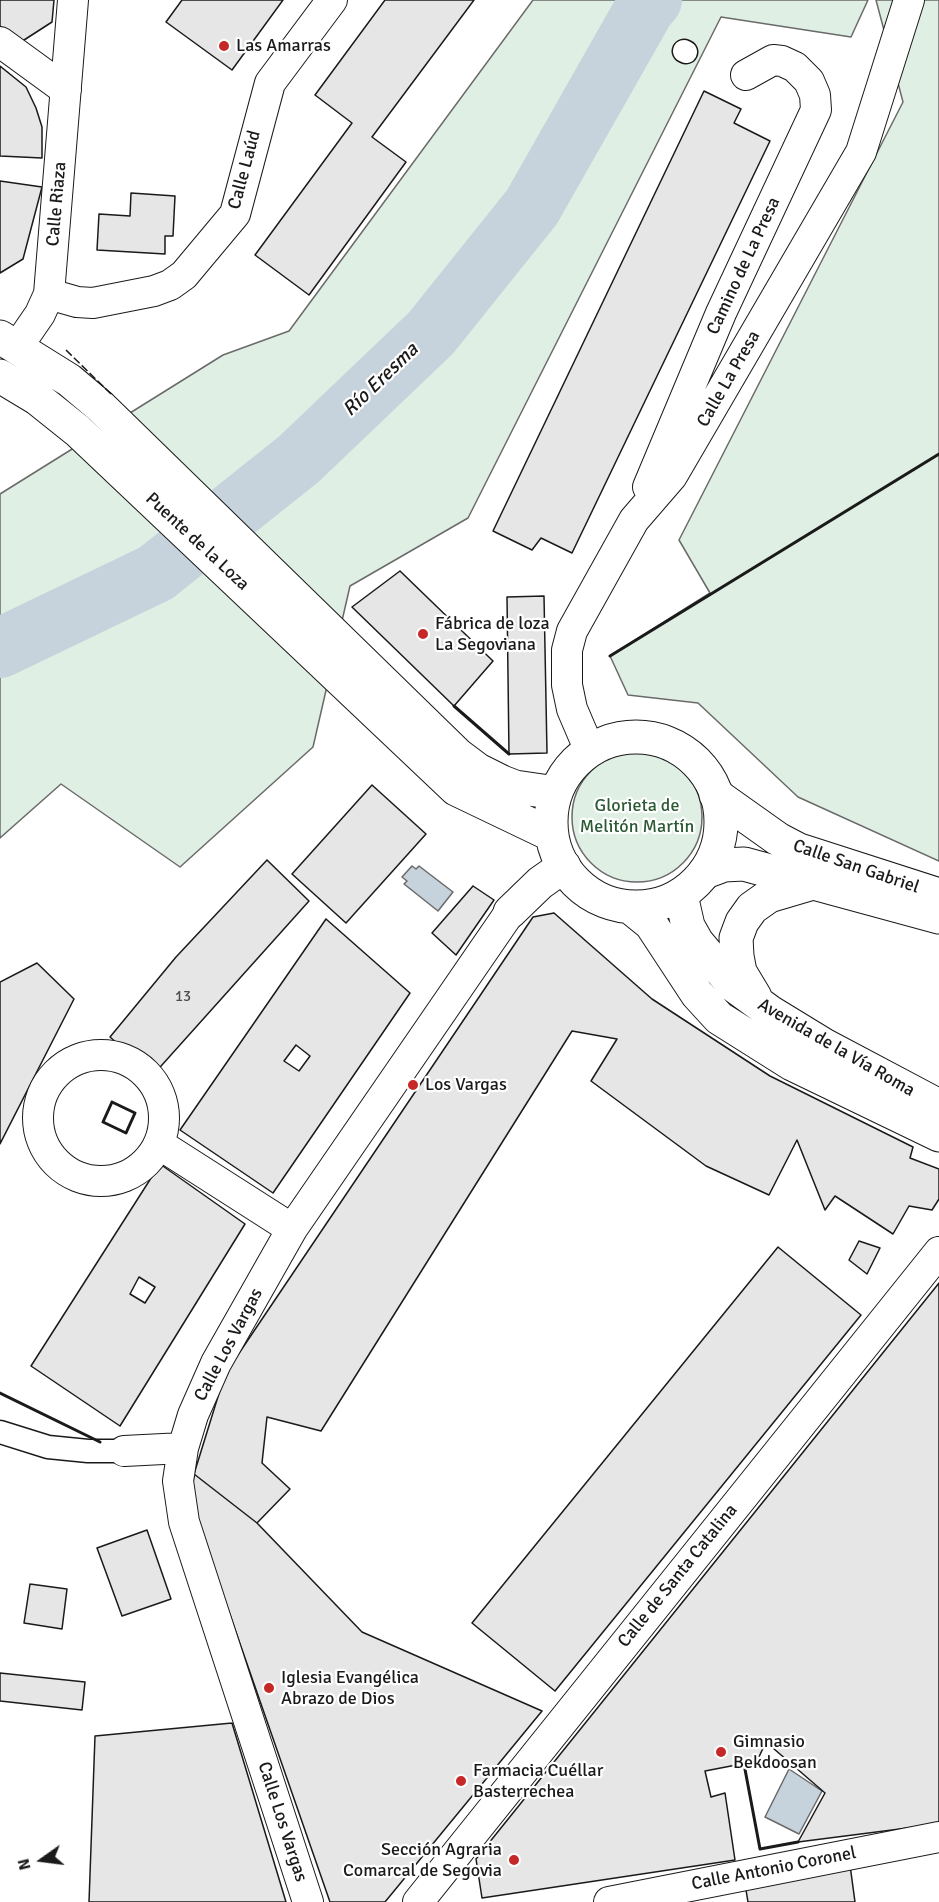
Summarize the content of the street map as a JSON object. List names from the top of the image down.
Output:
{
  "streets": {
    "main road": [
      "Puente de la Loza",
      "Calle San Gabriel",
      "Avenida de la Vía Roma",
      "Calle Los Vargas"
    ],
    "street": [
      "Calle Laúd",
      "Calle Riaza",
      "Camino de La Presa",
      "Calle La Presa",
      "Calle de Santa Catalina",
      "Calle Antonio Coronel"
    ]
  },
  "crossings": [
    ["Calle Laúd", "Calle Riaza"],
    ["Calle Riaza", "Puente de la Loza"],
    ["Camino de La Presa", "Calle La Presa"],
    ["Calle La Presa", "Calle San Gabriel"],
    ["Calle La Presa", "Avenida de la Vía Roma"],
    ["Calle La Presa", "Calle Los Vargas"],
    ["Calle San Gabriel", "Avenida de la Vía Roma"],
    ["Calle San Gabriel", "Calle Los Vargas"],
    ["Avenida de la Vía Roma", "Calle Los Vargas"]
  ],
  "water": ["Río Eresma"],
  "parks": ["Glorieta de Melitón Martín"],
  "places": [
    "Las Amarras",
    "Fábrica de loza La Segoviana",
    "Los Vargas",
    "Iglesia Evangélica Abrazo de Dios",
    "Gimnasio Bekdoosan",
    "Farmacia Cuéllar Basterrechea",
    "Sección Agraria Comarcal de Segovia"
  ],
  "house_numbers": ["13"],
  "north": "left"
}
